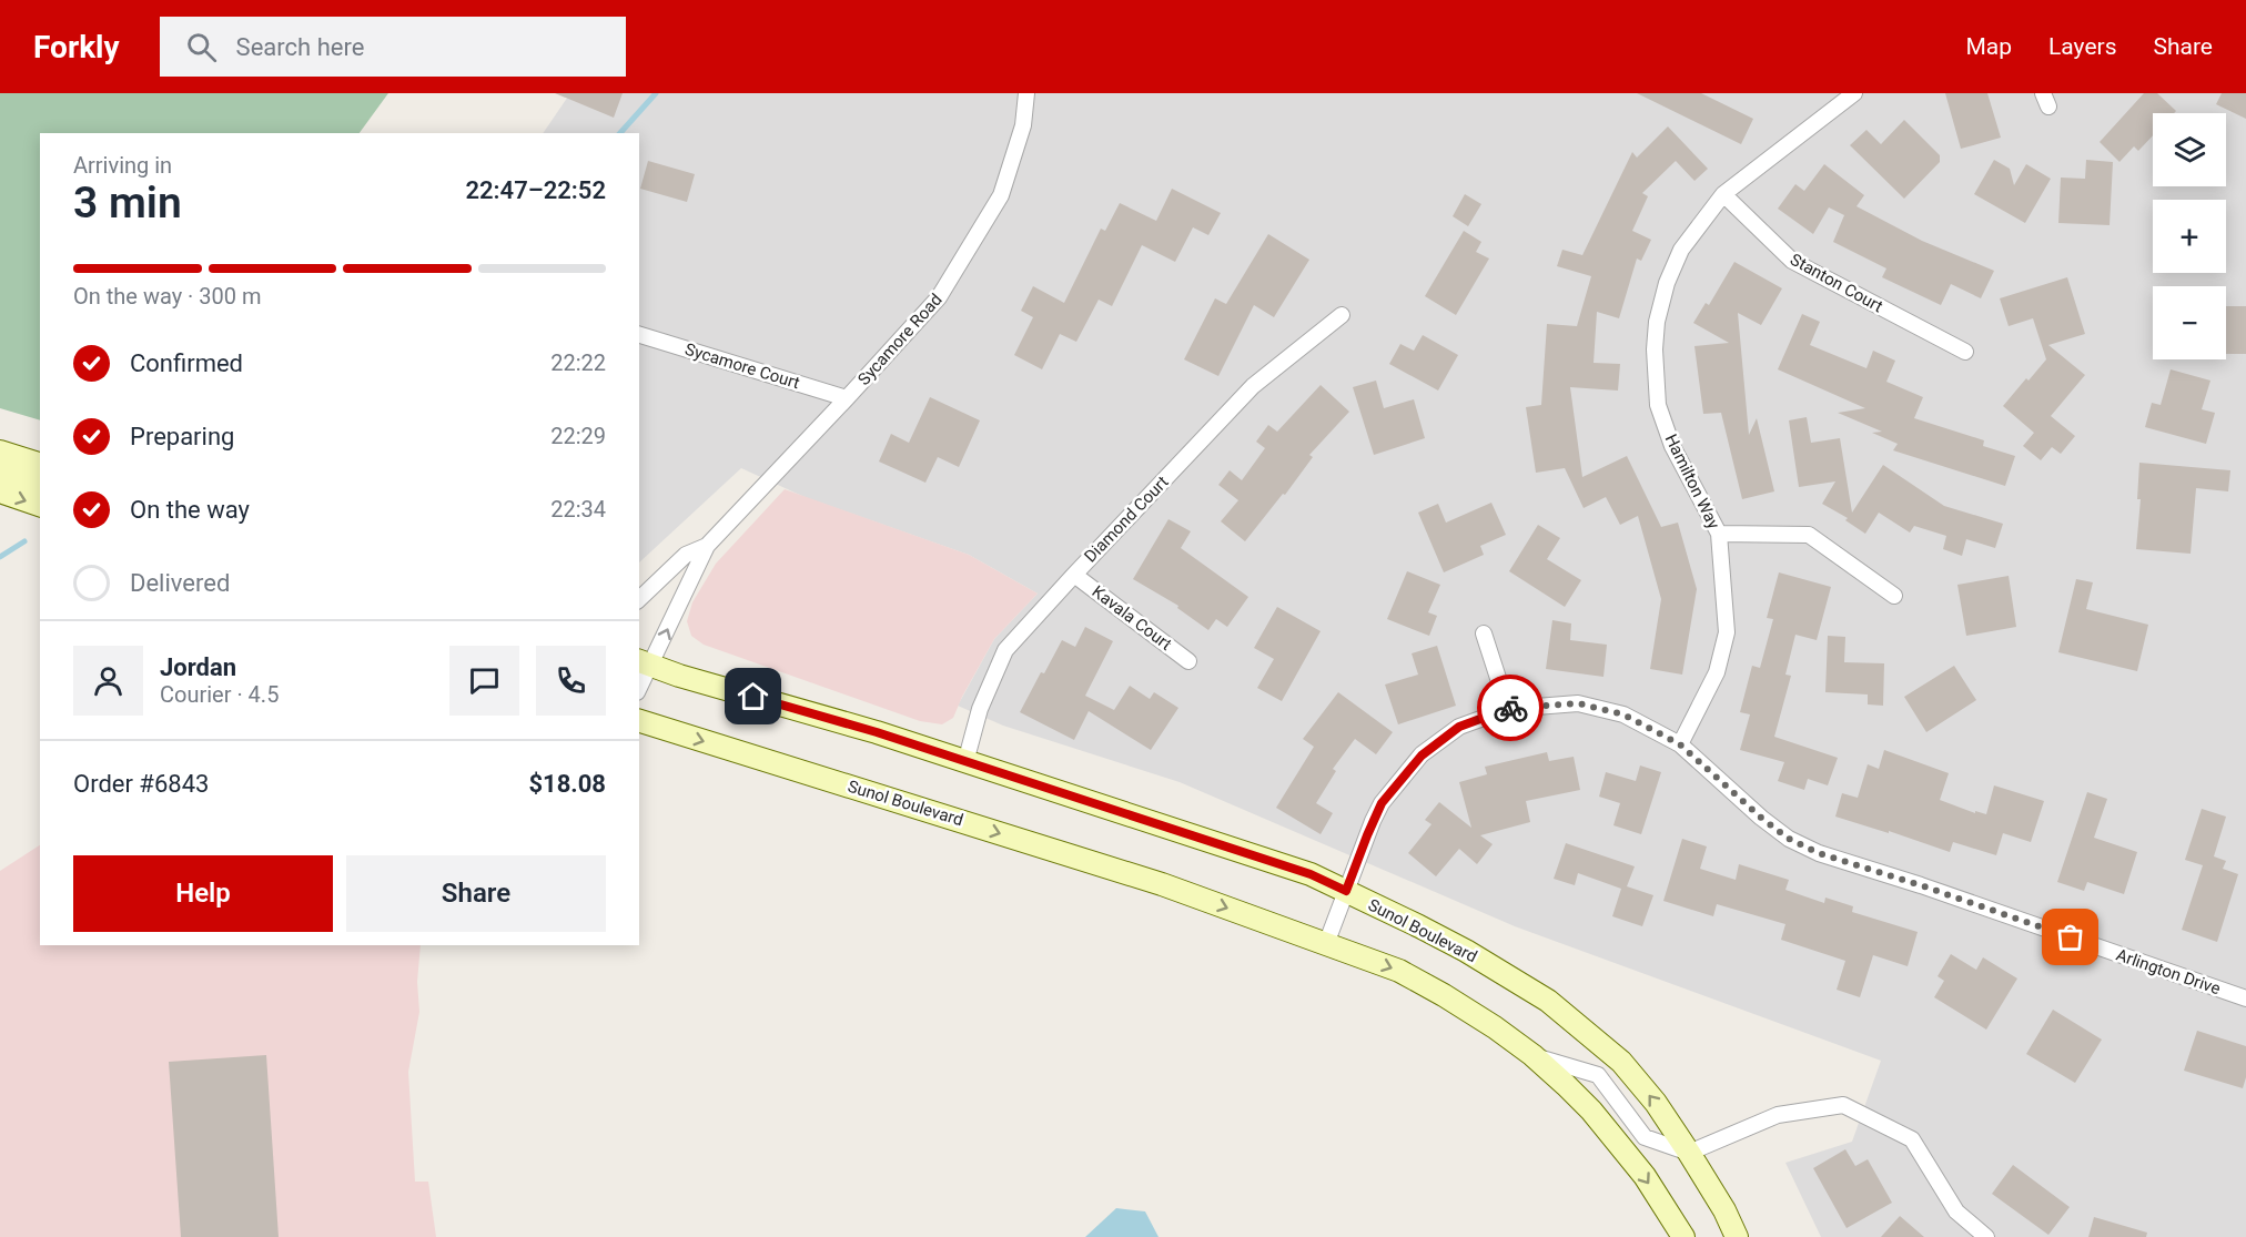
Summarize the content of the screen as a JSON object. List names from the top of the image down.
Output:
{
  "streets": {
    "main road": ["Sunol Boulevard"],
    "street": [
      "Stanton Court",
      "Sycamore Road",
      "Sycamore Court",
      "Hamilton Way",
      "Diamond Court",
      "Kavala Court",
      "Arlington Drive"
    ]
  },
  "crossings": [
    ["Stanton Court", "Hamilton Way"],
    ["Sycamore Road", "Sycamore Court"],
    ["Sycamore Road", "Sunol Boulevard"],
    ["Hamilton Way", "Arlington Drive"],
    ["Diamond Court", "Kavala Court"],
    ["Diamond Court", "Sunol Boulevard"],
    ["Sunol Boulevard", "Arlington Drive"]
  ],
  "page": {
    "header": "Forkly",
    "search": "Search here",
    "nav": ["Map", "Layers", "Share"],
    "map_buttons": ["+", "−"],
    "heading": ["3 min", "Arriving in", "22:47–22:52"],
    "panel": [
      "Jordan",
      "Courier · 4.5",
      "Order #6843",
      "$18.08"
    ],
    "bar": "On the way · 300 m",
    "list": [
      ["Confirmed", "22:22"],
      ["Preparing", "22:29"],
      ["On the way", "22:34"],
      "Delivered"
    ],
    "buttons": ["Help", "Share"]
  }
}
